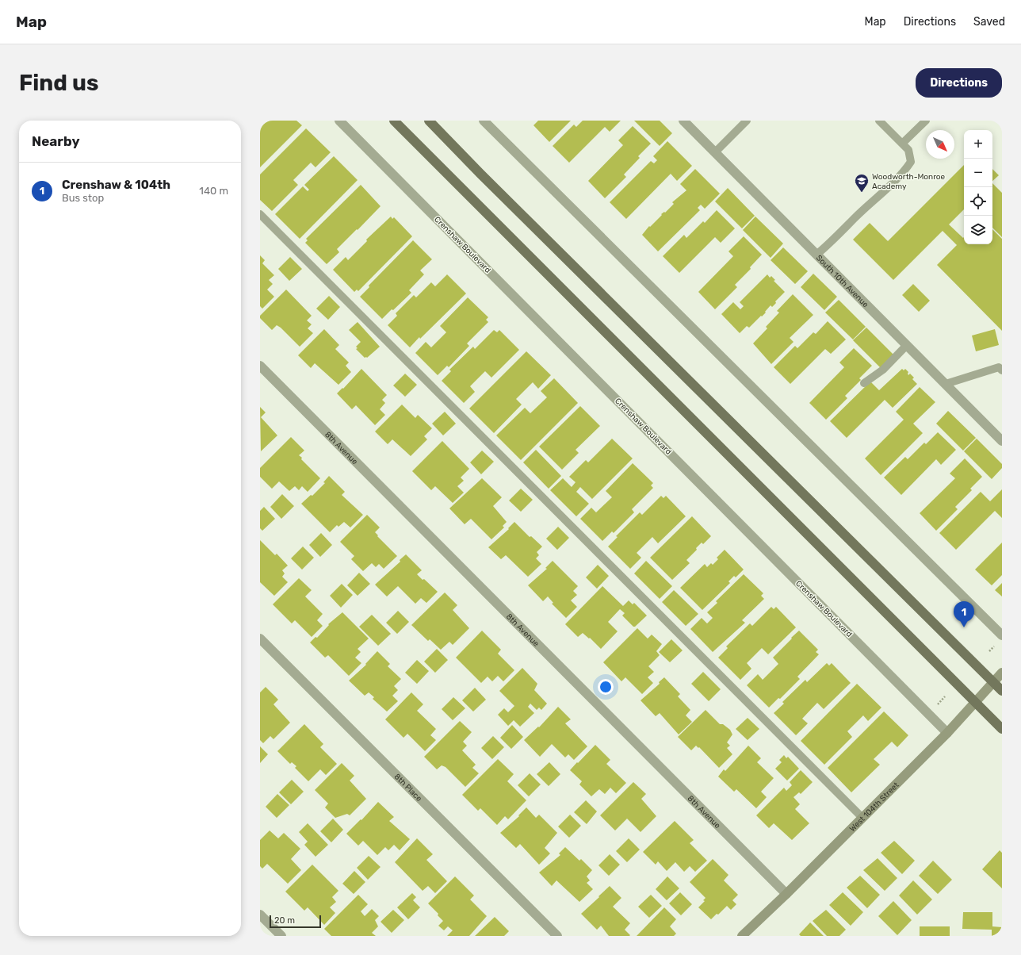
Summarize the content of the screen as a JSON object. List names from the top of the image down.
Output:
{
  "streets": {
    "street": [
      "Crenshaw Boulevard",
      "South 10th Avenue",
      "8th Avenue",
      "8th Place",
      "West 104th Street"
    ]
  },
  "crossings": [
    ["Crenshaw Boulevard", "West 104th Street"],
    ["8th Avenue", "West 104th Street"]
  ],
  "places": {
    "school or university": ["Woodworth-Monroe Academy"]
  },
  "scale_bar": "20 m",
  "north": "bottom right",
  "page": {
    "header": "Map",
    "nav": ["Map", "Directions", "Saved"],
    "buttons": "Directions",
    "title": "Find us",
    "heading": "Nearby",
    "map_buttons": ["+", "−"],
    "list": [
      {
        "mark": "1",
        "name": "Crenshaw & 104th",
        "note": "Bus stop",
        "value": "140 m"
      }
    ],
    "pins": "1",
    "scale": "20 m"
  }
}
